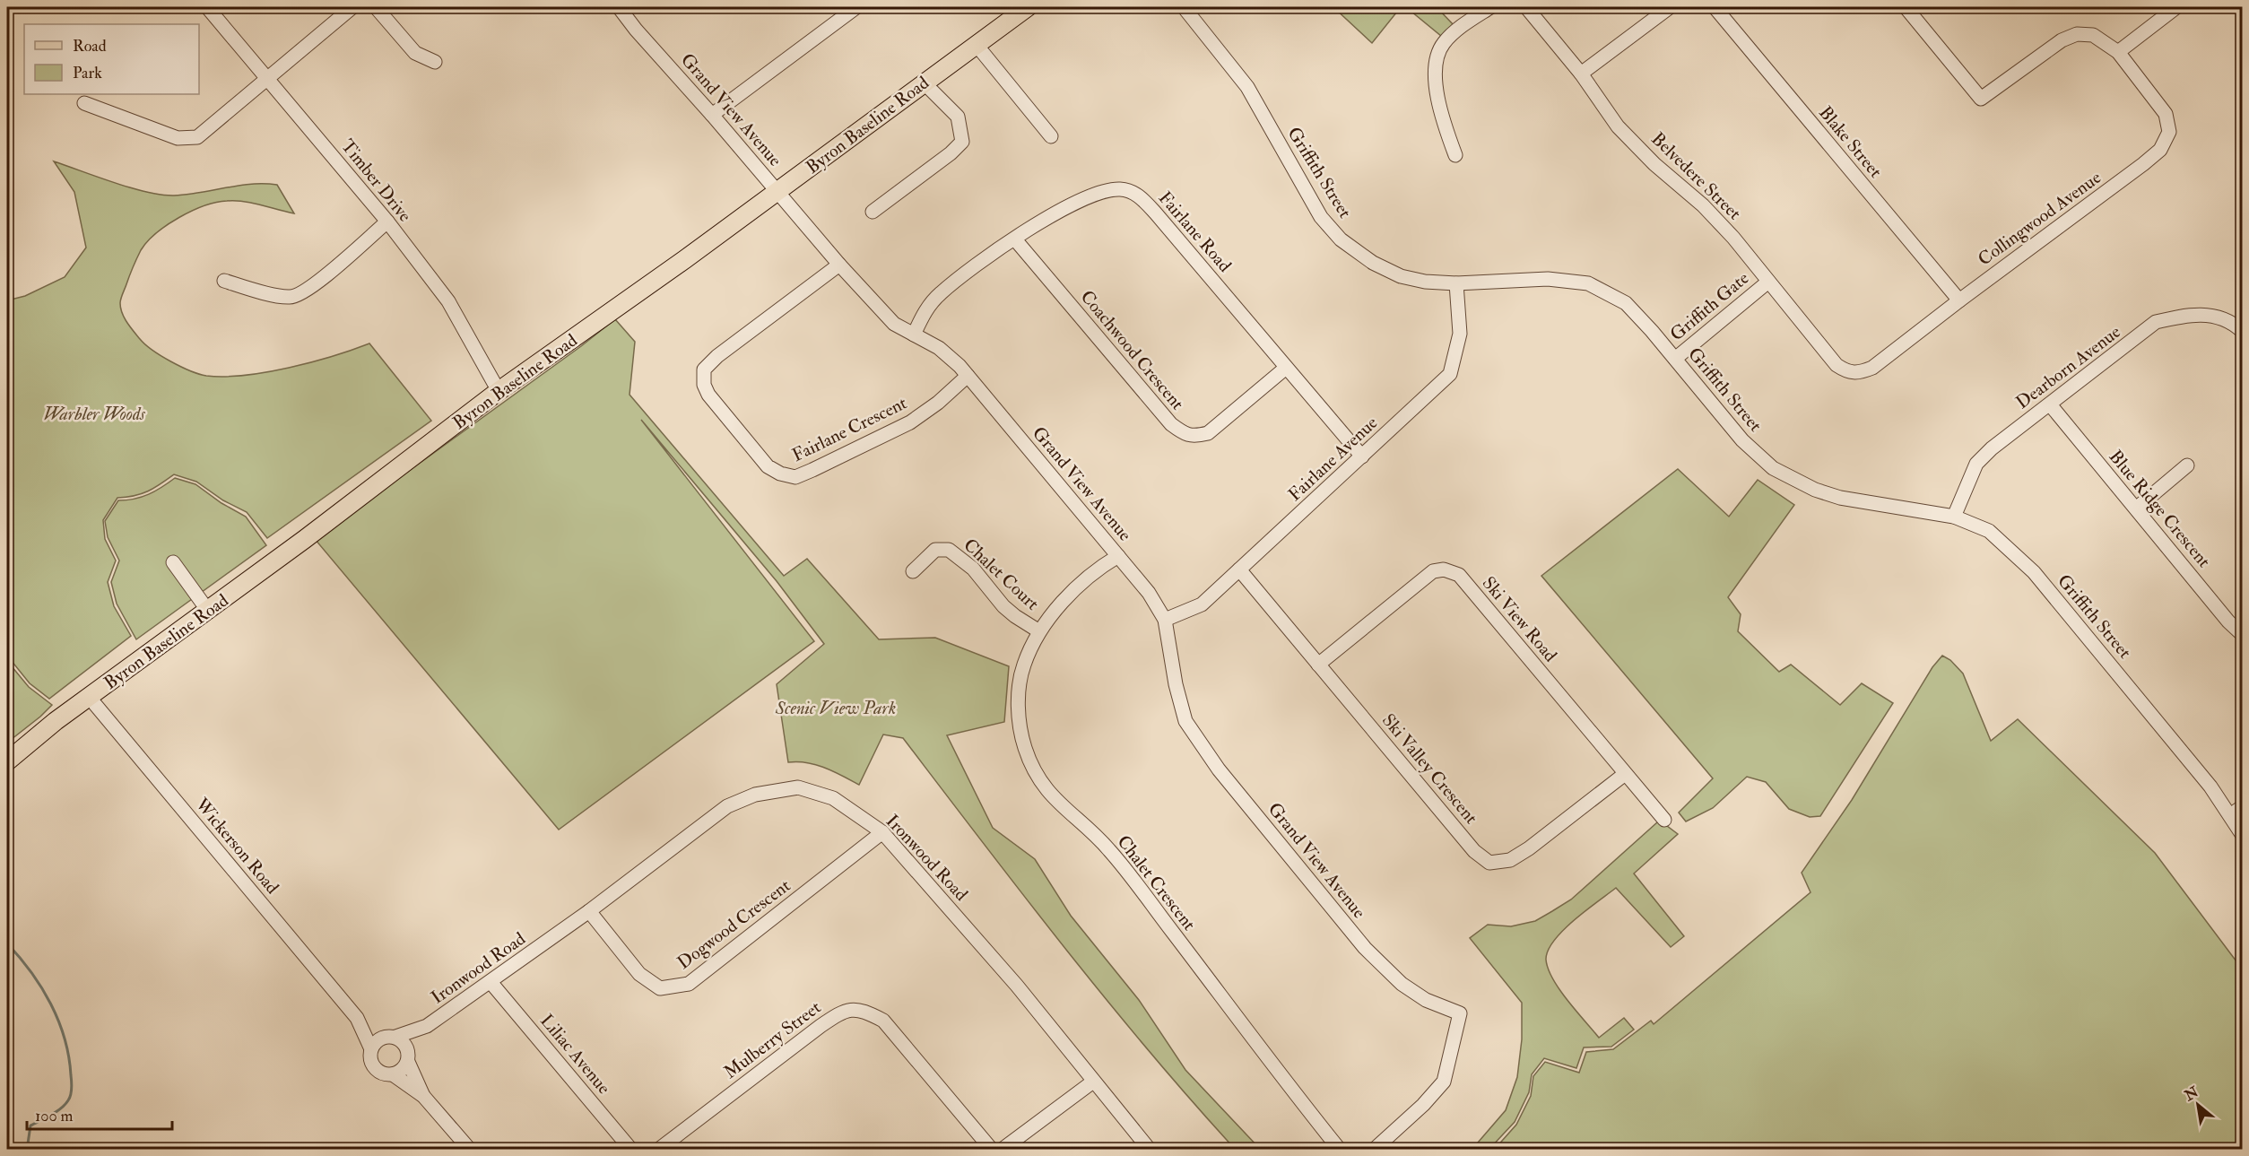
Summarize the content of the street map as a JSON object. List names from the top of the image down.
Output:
{
  "streets": {
    "main road": ["Byron Baseline Road"],
    "street": [
      "Grand View Avenue",
      "Blake Street",
      "Griffith Street",
      "Belvedere Street",
      "Timber Drive",
      "Collingwood Avenue",
      "Fairlane Road",
      "Griffith Gate",
      "Coachwood Crescent",
      "Dearborn Avenue",
      "Fairlane Crescent",
      "Fairlane Avenue",
      "Blue Ridge Crescent",
      "Chalet Court",
      "Ski View Road",
      "Ski Valley Crescent",
      "Wickerson Road",
      "Ironwood Road",
      "Chalet Crescent",
      "Dogwood Crescent",
      "Mulberry Street",
      "Liliac Avenue"
    ]
  },
  "crossings": [
    ["Grand View Avenue", "Byron Baseline Road"],
    ["Grand View Avenue", "Fairlane Road"],
    ["Grand View Avenue", "Fairlane Crescent"],
    ["Grand View Avenue", "Fairlane Avenue"],
    ["Grand View Avenue", "Chalet Crescent"],
    ["Byron Baseline Road", "Timber Drive"],
    ["Byron Baseline Road", "Wickerson Road"],
    ["Blake Street", "Collingwood Avenue"],
    ["Griffith Street", "Griffith Gate"],
    ["Griffith Street", "Dearborn Avenue"],
    ["Griffith Street", "Fairlane Avenue"],
    ["Belvedere Street", "Collingwood Avenue"],
    ["Belvedere Street", "Griffith Gate"],
    ["Fairlane Road", "Coachwood Crescent"],
    ["Fairlane Road", "Fairlane Avenue"],
    ["Dearborn Avenue", "Blue Ridge Crescent"],
    ["Fairlane Avenue", "Ski Valley Crescent"],
    ["Chalet Court", "Chalet Crescent"],
    ["Ski View Road", "Ski Valley Crescent"],
    ["Wickerson Road", "Ironwood Road"],
    ["Ironwood Road", "Dogwood Crescent"],
    ["Ironwood Road", "Liliac Avenue"]
  ],
  "parks": ["Warbler Woods", "Scenic View Park"],
  "legend": ["Road", "Park"],
  "scale_bar": "100 m",
  "north": "top left"
}
